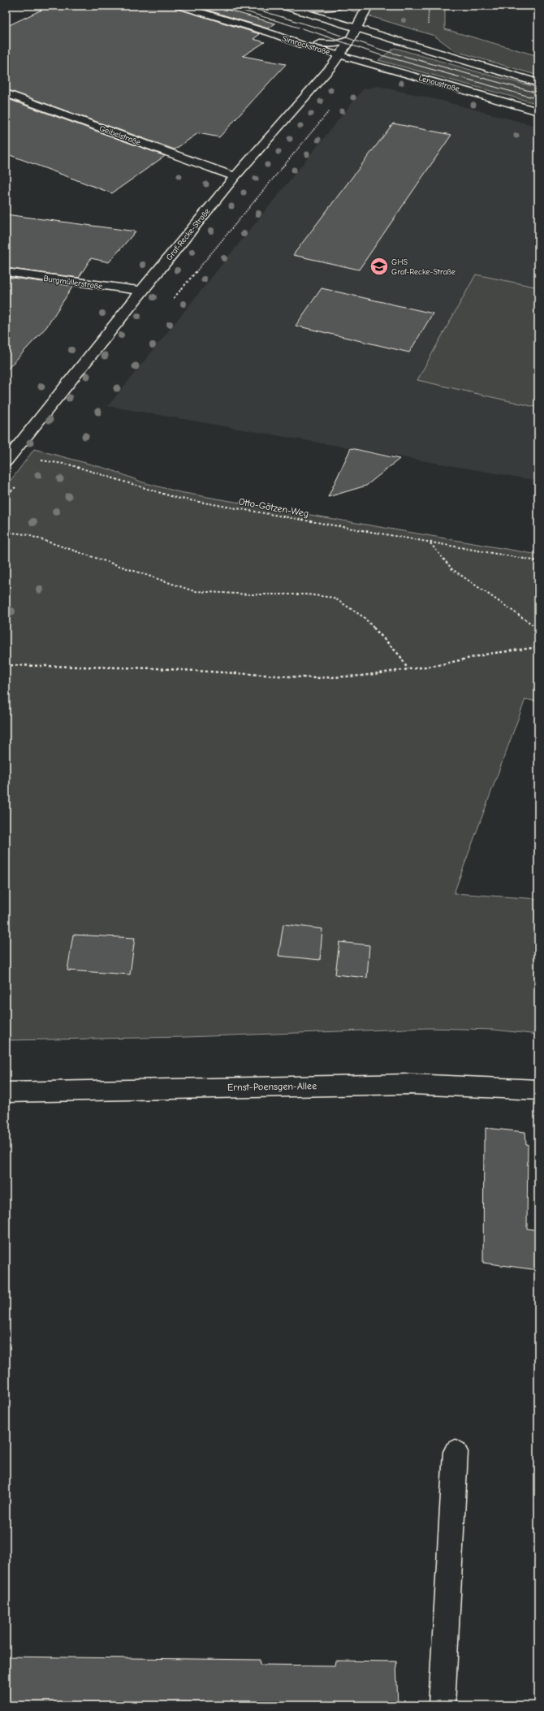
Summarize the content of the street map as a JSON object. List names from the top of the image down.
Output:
{
  "streets": {
    "street": [
      "Simrockstraße",
      "Lenaustraße",
      "Geibelstraße",
      "Graf-Recke-Straße",
      "Burgmüllerstraße",
      "Ernst-Poensgen-Allee"
    ],
    "path": ["Otto-Götzen-Weg"]
  },
  "crossings": [
    ["Simrockstraße", "Lenaustraße"],
    ["Simrockstraße", "Graf-Recke-Straße"],
    ["Lenaustraße", "Graf-Recke-Straße"],
    ["Geibelstraße", "Graf-Recke-Straße"],
    ["Graf-Recke-Straße", "Burgmüllerstraße"],
    ["Graf-Recke-Straße", "Otto-Götzen-Weg"]
  ],
  "places": {
    "school or university": ["GHS Graf-Recke-Straße"]
  }
}
